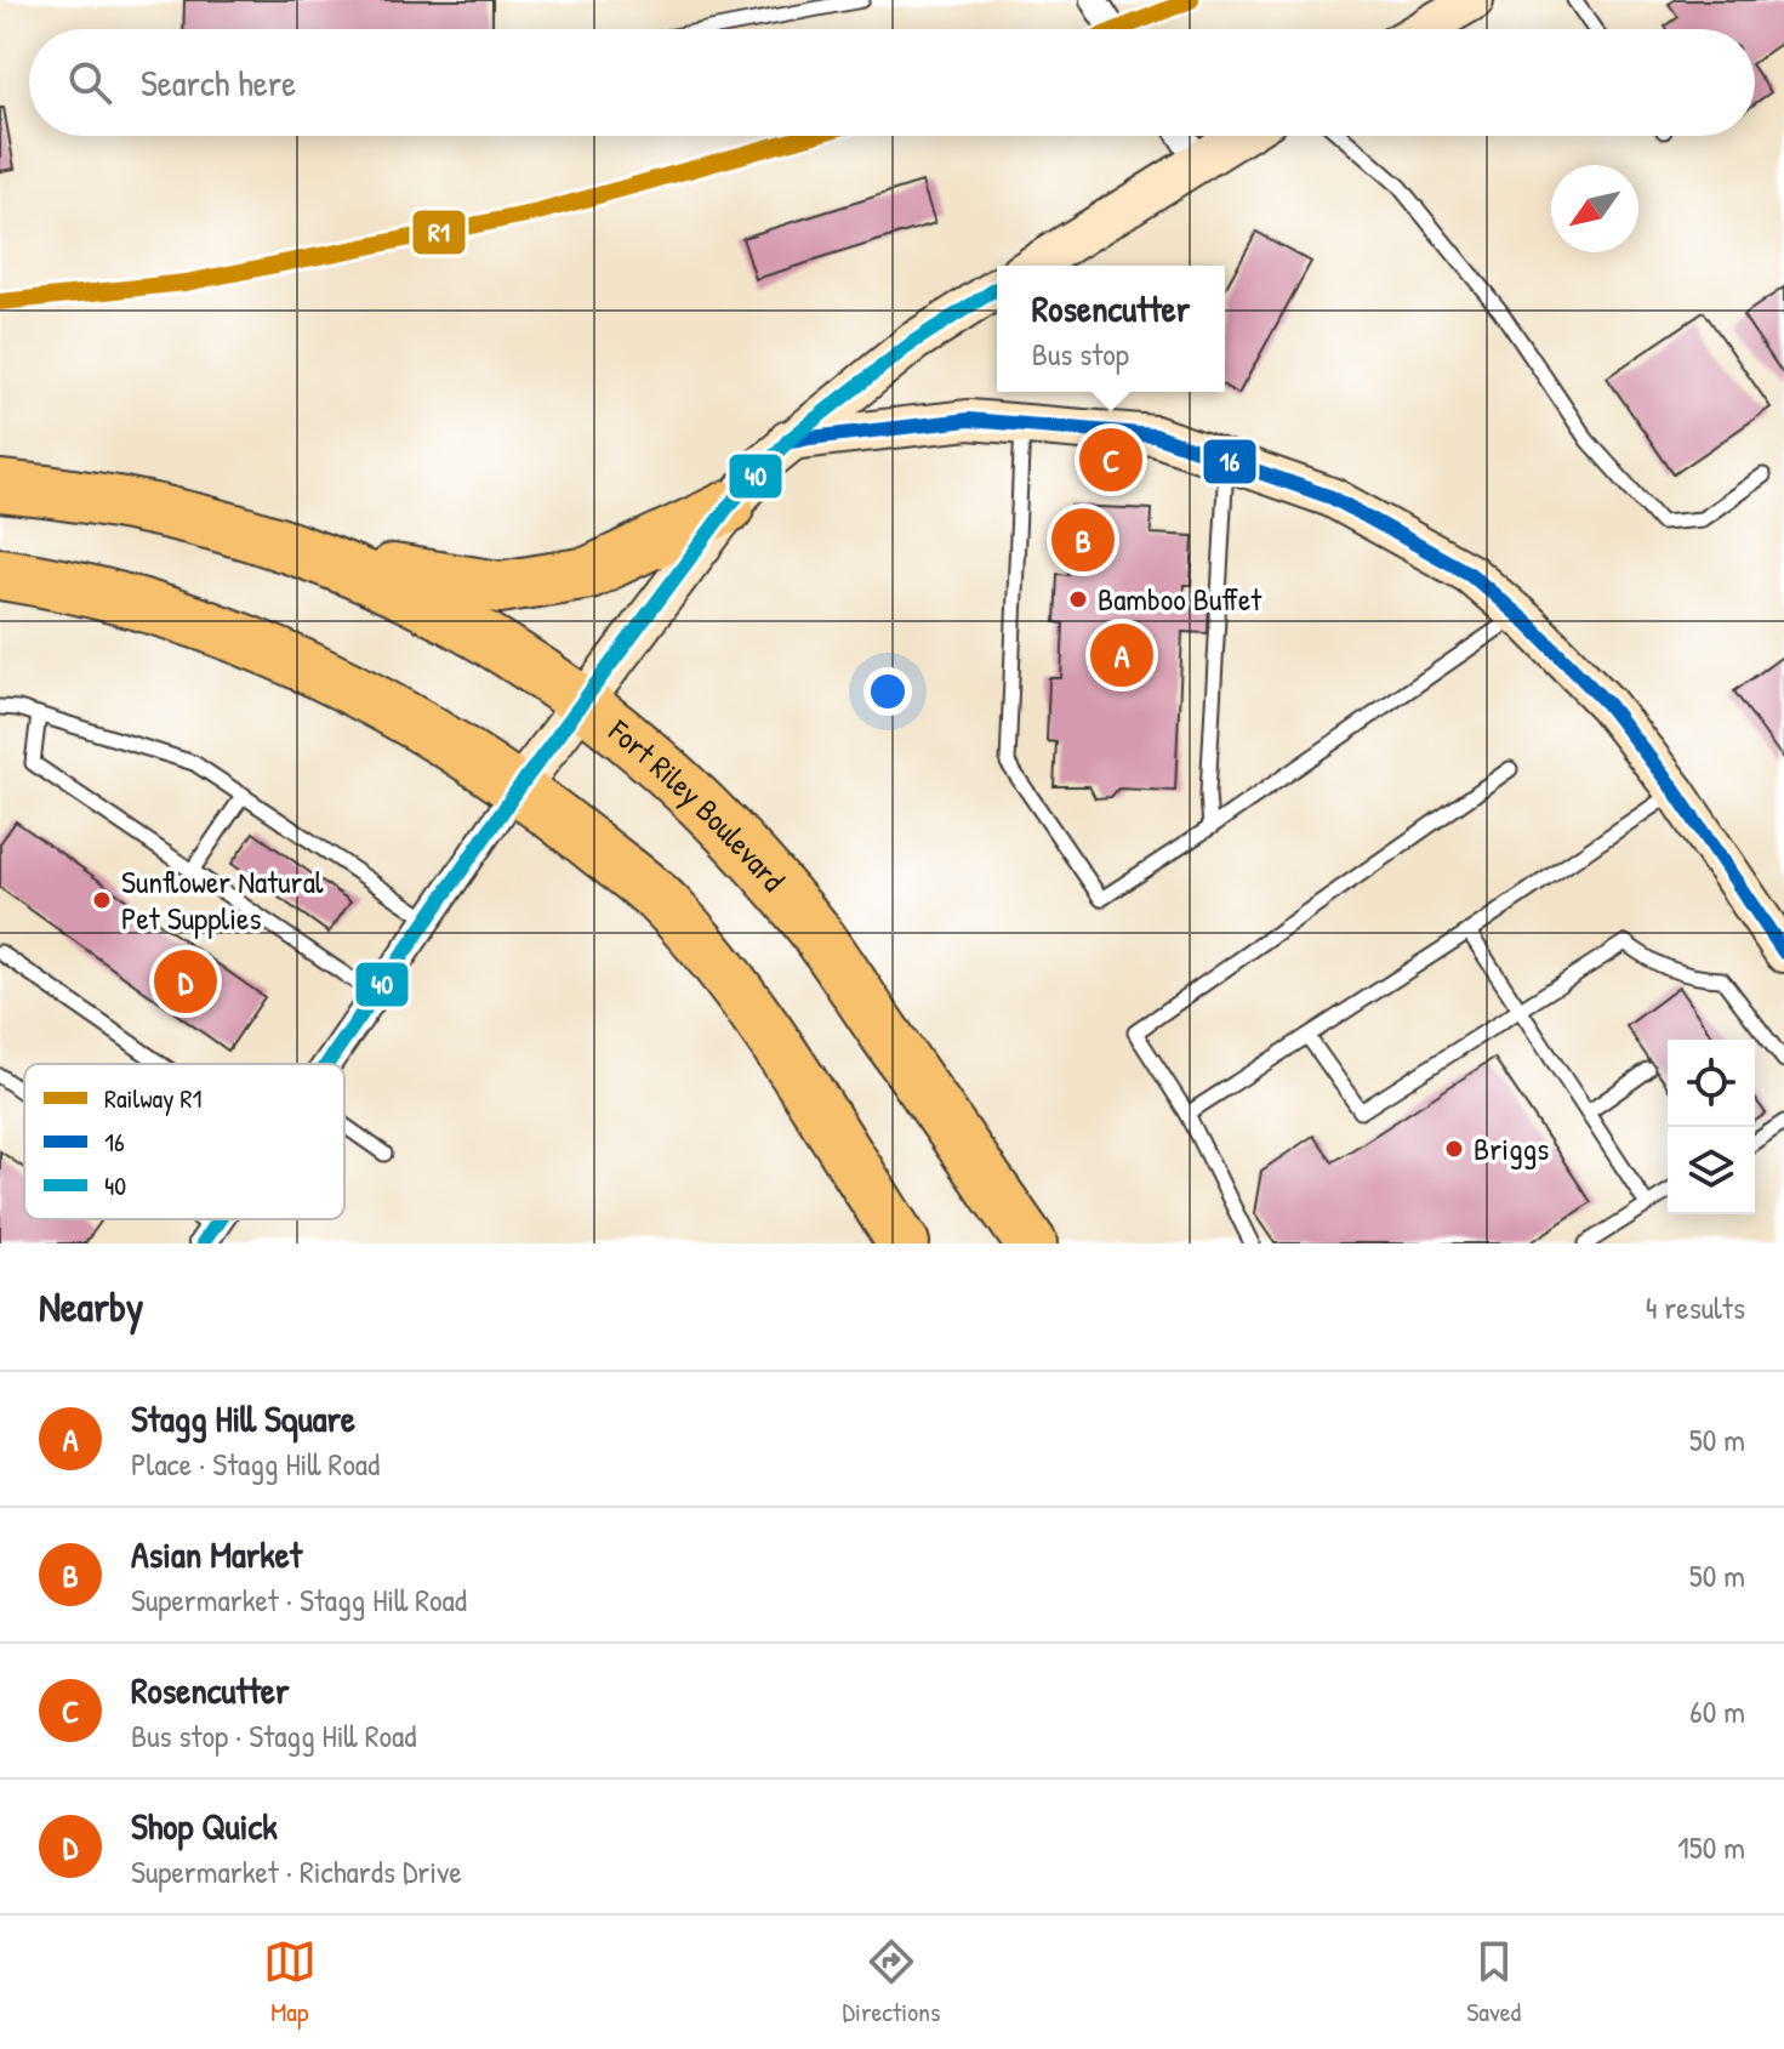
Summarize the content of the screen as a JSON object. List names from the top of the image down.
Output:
{
  "streets": {
    "highway": ["Fort Riley Boulevard"]
  },
  "places": ["Bamboo Buffet", "Sunflower Natural Pet Supplies", "Briggs"],
  "lines": ["rail line R1", "transit line 40", "transit line 16"],
  "legend": ["Railway R1", "16", "40"],
  "north": "bottom left",
  "page": {
    "search": "Search here",
    "popup": ["Rosencutter", "Bus stop"],
    "pins": [
      "C",
      "B",
      "A",
      "D"
    ],
    "heading": ["Nearby", "4 results"],
    "list": [
      {
        "mark": "A",
        "name": "Stagg Hill Square",
        "note": "Place · Stagg Hill Road",
        "value": "50 m"
      },
      {
        "mark": "B",
        "name": "Asian Market",
        "note": "Supermarket · Stagg Hill Road",
        "value": "50 m"
      },
      {
        "mark": "C",
        "name": "Rosencutter",
        "note": "Bus stop · Stagg Hill Road",
        "value": "60 m"
      },
      {
        "mark": "D",
        "name": "Shop Quick",
        "note": "Supermarket · Richards Drive",
        "value": "150 m"
      }
    ],
    "nav": ["Map", "Directions", "Saved"]
  }
}
